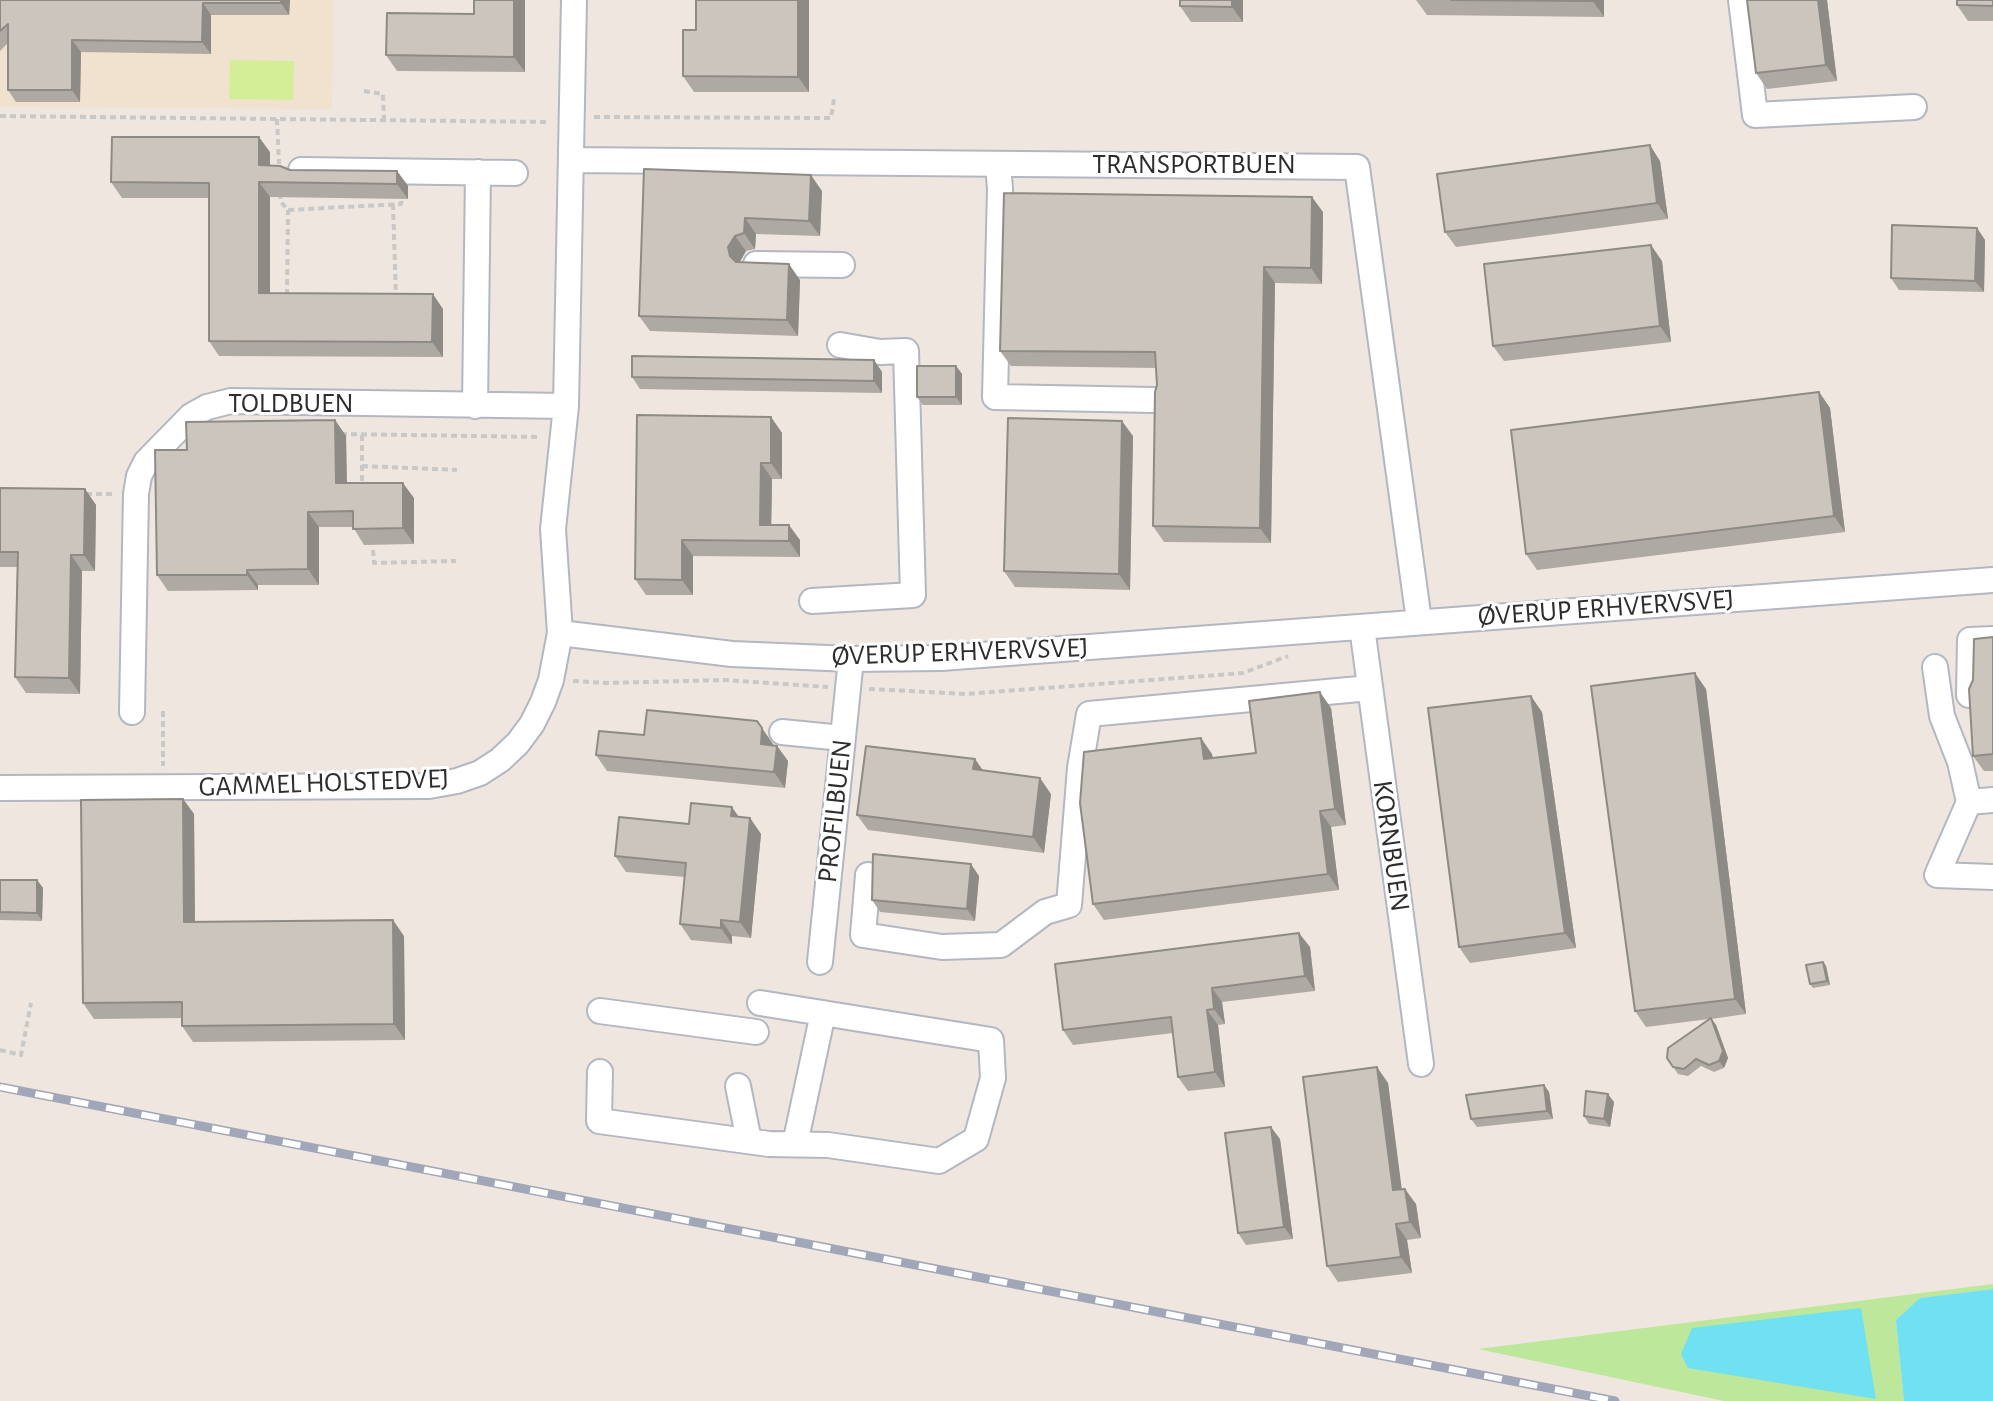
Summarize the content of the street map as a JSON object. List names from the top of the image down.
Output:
{
  "streets": {
    "street": [
      "TRANSPORTBUEN",
      "TOLDBUEN",
      "ØVERUP ERHVERVSVEJ",
      "GAMMEL HOLSTEDVEJ",
      "PROFILBUEN",
      "KORNBUEN"
    ]
  },
  "crossings": [
    ["TRANSPORTBUEN", "ØVERUP ERHVERVSVEJ"],
    ["ØVERUP ERHVERVSVEJ", "GAMMEL HOLSTEDVEJ"],
    ["ØVERUP ERHVERVSVEJ", "PROFILBUEN"],
    ["ØVERUP ERHVERVSVEJ", "KORNBUEN"]
  ]
}
